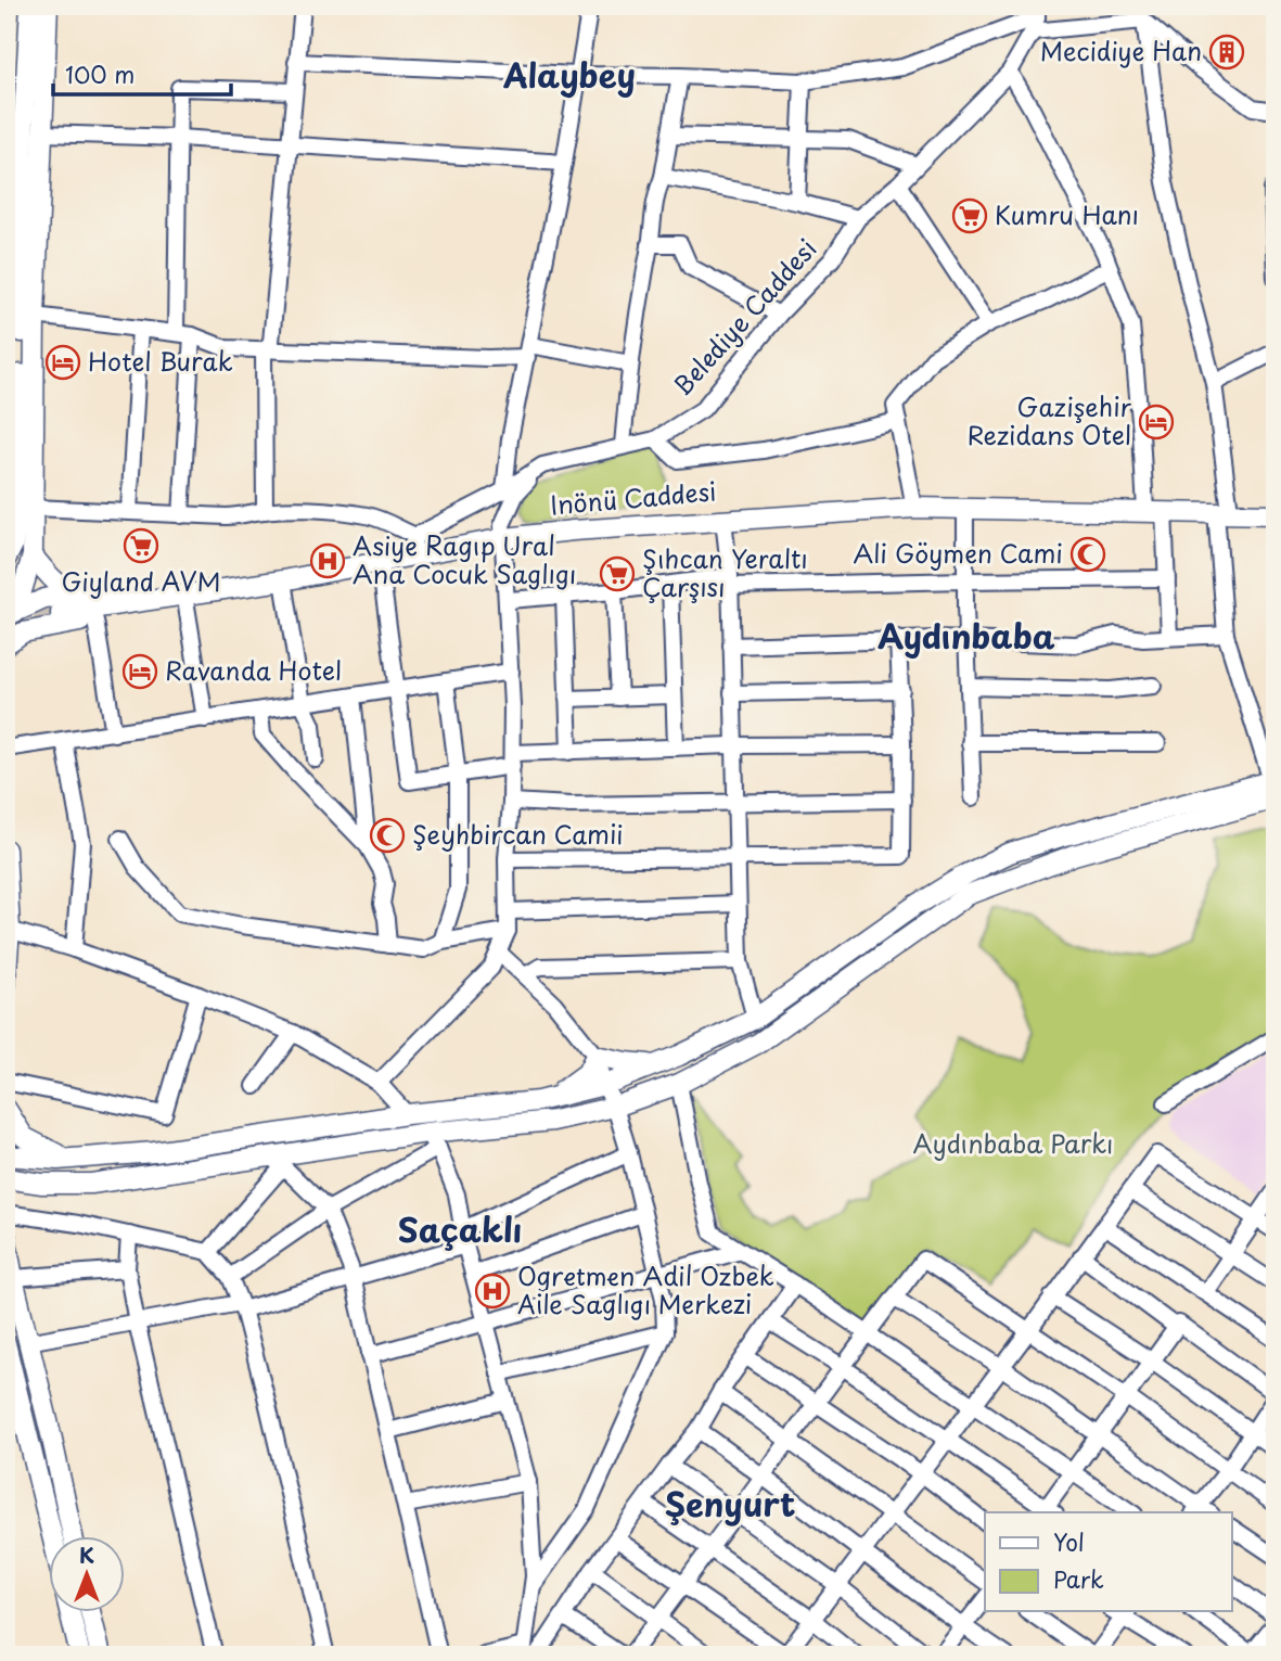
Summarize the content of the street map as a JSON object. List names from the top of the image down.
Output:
{
  "streets": {
    "main road": ["Inönü Caddesi"],
    "street": ["Belediye Caddesi"]
  },
  "districts": [
    "Alaybey",
    "Aydınbaba",
    "Saçaklı",
    "Şenyurt"
  ],
  "parks": ["Aydınbaba Parkı"],
  "places": {
    "building": ["Mecidiye Han"],
    "supermarket": ["Kumru Hanı", "Giyland AVM", "Şıhcan Yeraltı Çarşısı"],
    "hotel": ["Hotel Burak", "Gazişehir Rezidans Otel", "Ravanda Hotel"],
    "mosque": ["Ali Göymen Cami", "Şeyhbircan Camii"],
    "hospital": ["Asiye Ragıp Ural Ana Cocuk Saglıgı", "Ogretmen Adil Ozbek Aile Saglıgı Merkezi"]
  },
  "legend": ["Yol", "Park"],
  "scale_bar": "100 m",
  "north": "top"
}
